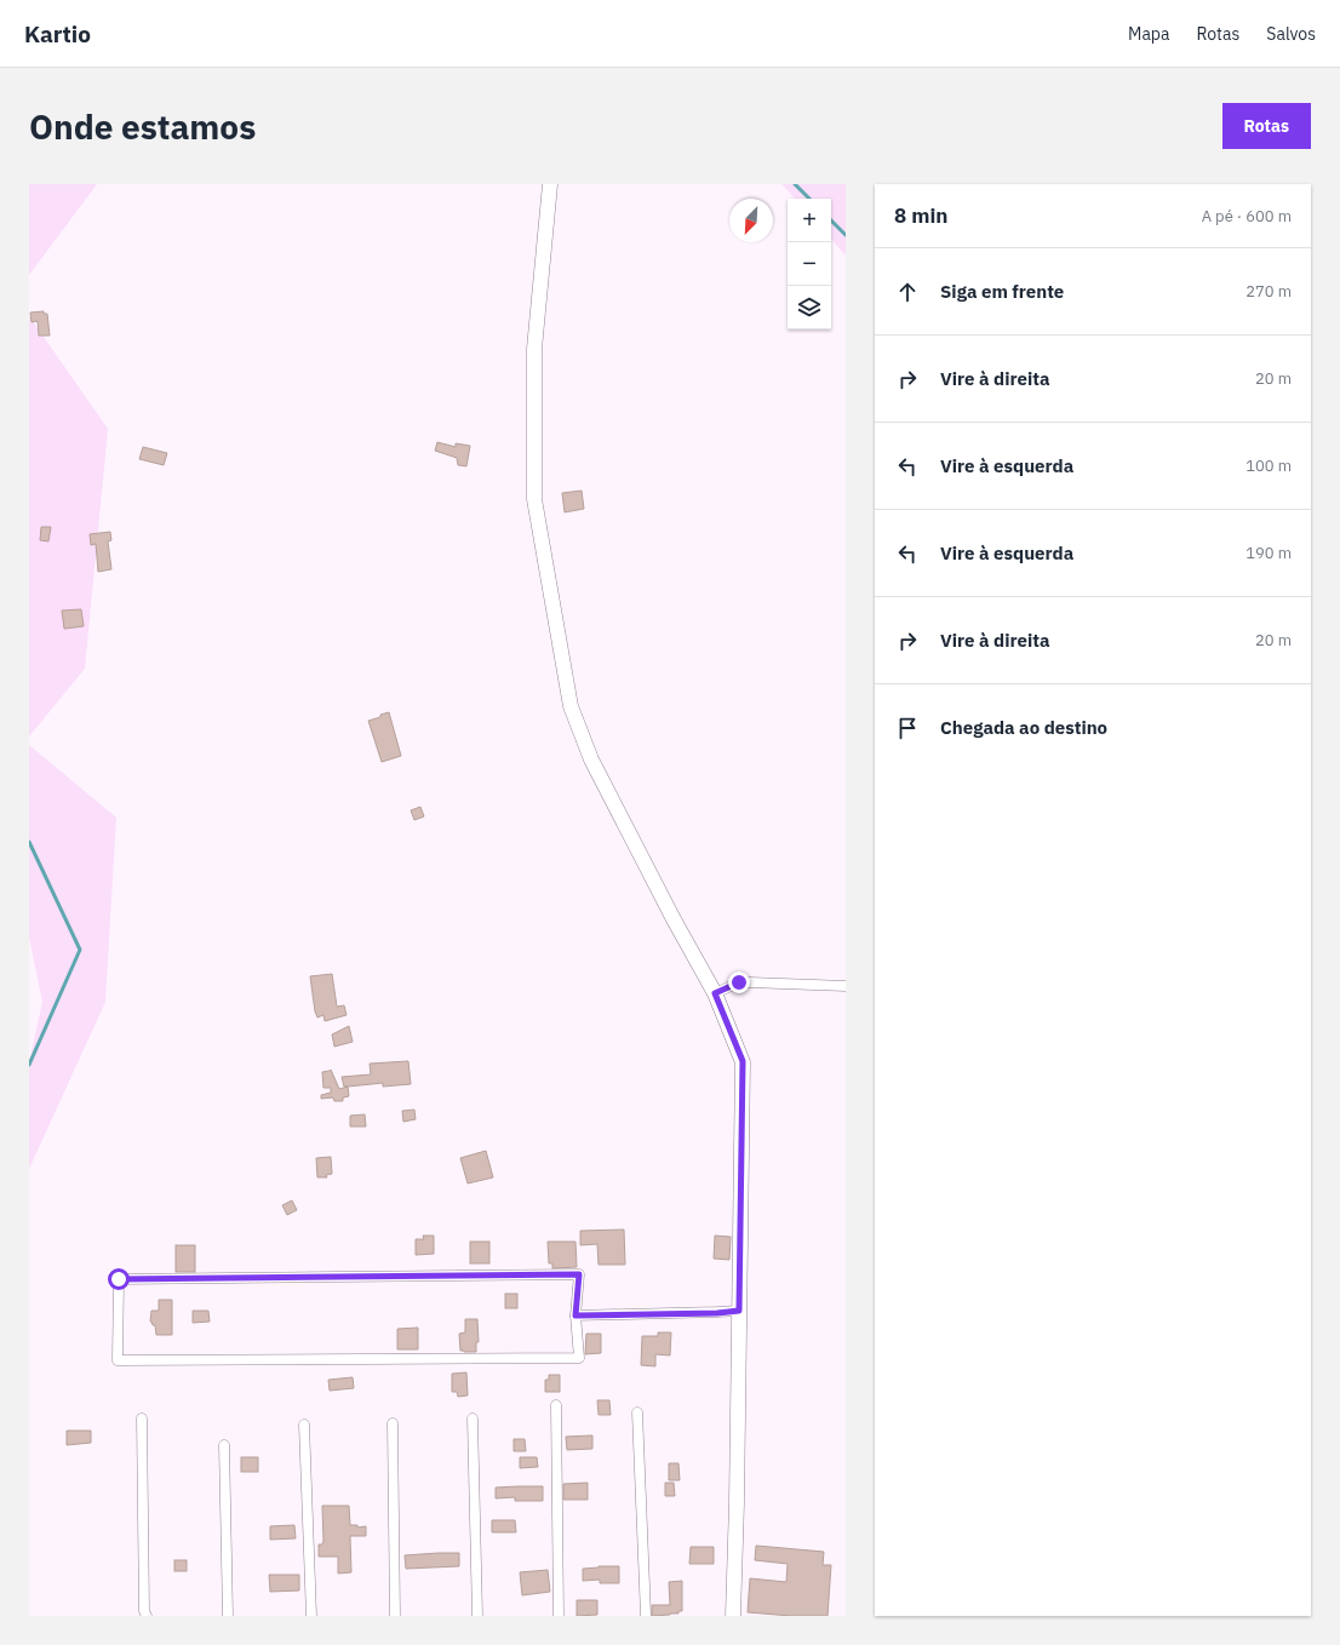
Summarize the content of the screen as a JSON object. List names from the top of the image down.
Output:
{
  "north": "bottom left",
  "page": {
    "header": "Kartio",
    "nav": ["Mapa", "Rotas", "Salvos"],
    "buttons": "Rotas",
    "title": "Onde estamos",
    "heading": ["8 min", "A pé · 600 m"],
    "map_buttons": ["+", "−"],
    "list": [
      ["Siga em frente", "270 m"],
      ["Vire à direita", "20 m"],
      ["Vire à esquerda", "100 m"],
      ["Vire à esquerda", "190 m"],
      ["Vire à direita", "20 m"],
      "Chegada ao destino"
    ]
  }
}
